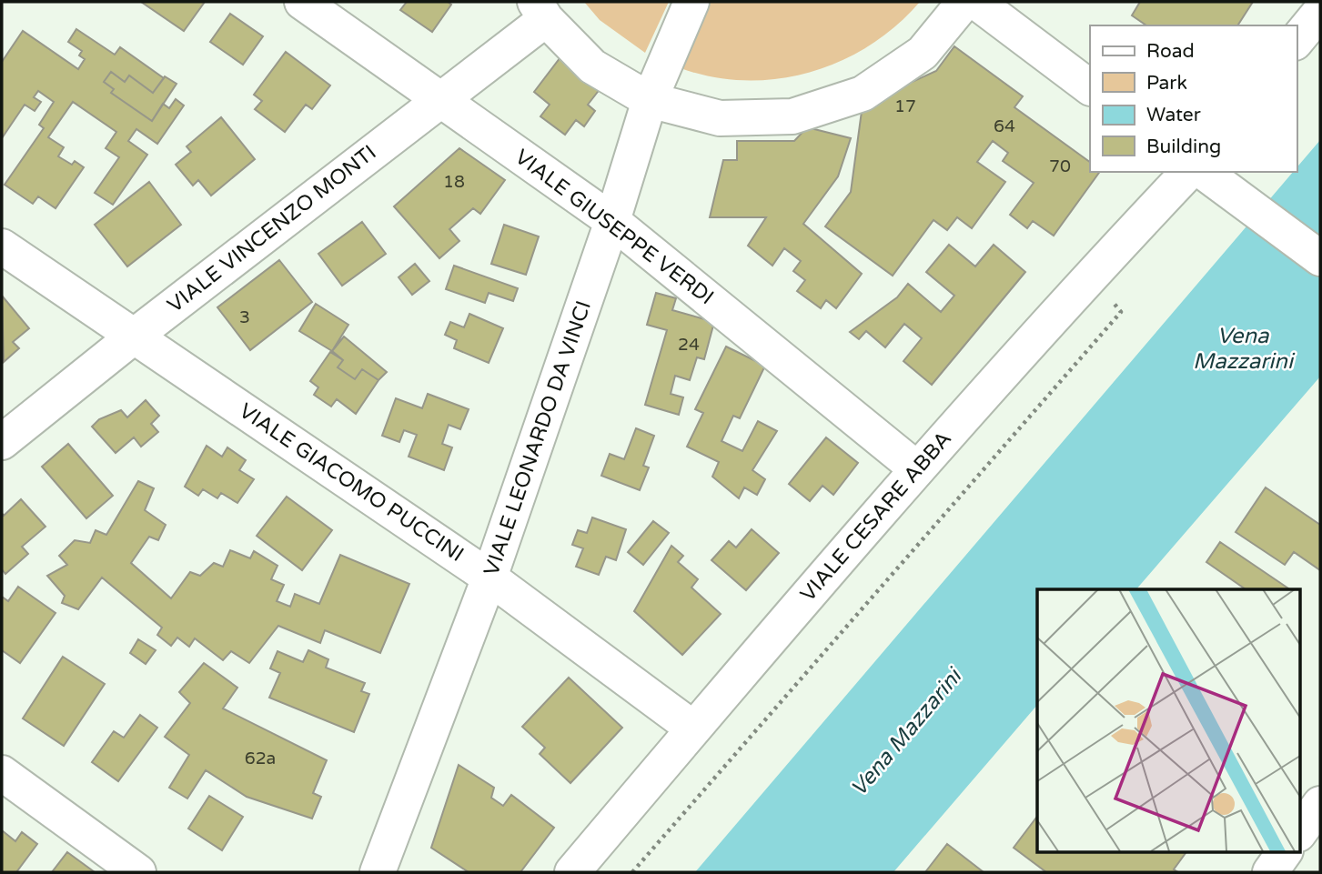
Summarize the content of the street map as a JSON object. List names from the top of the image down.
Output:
{
  "streets": {
    "street": [
      "VIALE GIUSEPPE VERDI",
      "VIALE VINCENZO MONTI",
      "VIALE LEONARDO DA VINCI",
      "VIALE GIACOMO PUCCINI",
      "VIALE CESARE ABBA"
    ]
  },
  "crossings": [
    ["VIALE GIUSEPPE VERDI", "VIALE VINCENZO MONTI"],
    ["VIALE GIUSEPPE VERDI", "VIALE LEONARDO DA VINCI"],
    ["VIALE GIUSEPPE VERDI", "VIALE CESARE ABBA"],
    ["VIALE VINCENZO MONTI", "VIALE GIACOMO PUCCINI"],
    ["VIALE LEONARDO DA VINCI", "VIALE GIACOMO PUCCINI"],
    ["VIALE GIACOMO PUCCINI", "VIALE CESARE ABBA"]
  ],
  "water": ["Vena Mazzarini"],
  "house_numbers": [
    "17",
    "64",
    "70",
    "18",
    "3",
    "24",
    "62a"
  ],
  "legend": [
    "Road",
    "Park",
    "Water",
    "Building"
  ]
}
